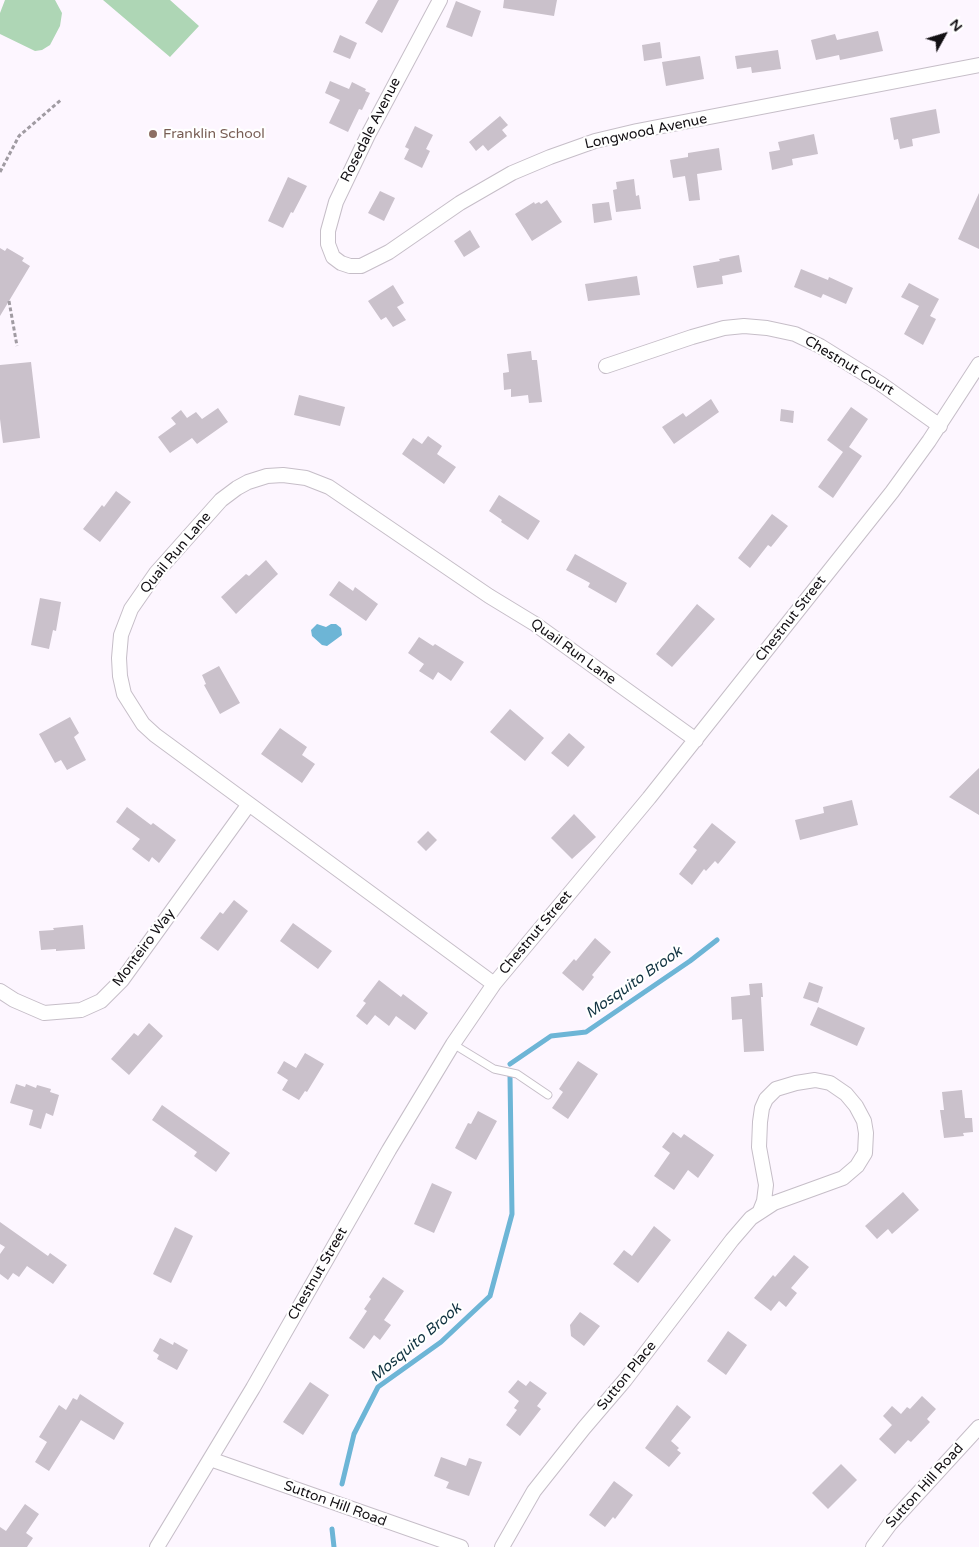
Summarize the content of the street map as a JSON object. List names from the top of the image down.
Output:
{
  "streets": {
    "street": [
      "Rosedale Avenue",
      "Longwood Avenue",
      "Chestnut Court",
      "Quail Run Lane",
      "Chestnut Street",
      "Monteiro Way",
      "Sutton Place",
      "Sutton Hill Road"
    ]
  },
  "crossings": [
    ["Rosedale Avenue", "Longwood Avenue"],
    ["Chestnut Court", "Chestnut Street"],
    ["Quail Run Lane", "Chestnut Street"],
    ["Quail Run Lane", "Monteiro Way"],
    ["Chestnut Street", "Sutton Hill Road"]
  ],
  "water": ["Mosquito Brook"],
  "places": ["Franklin School"],
  "north": "top right"
}
